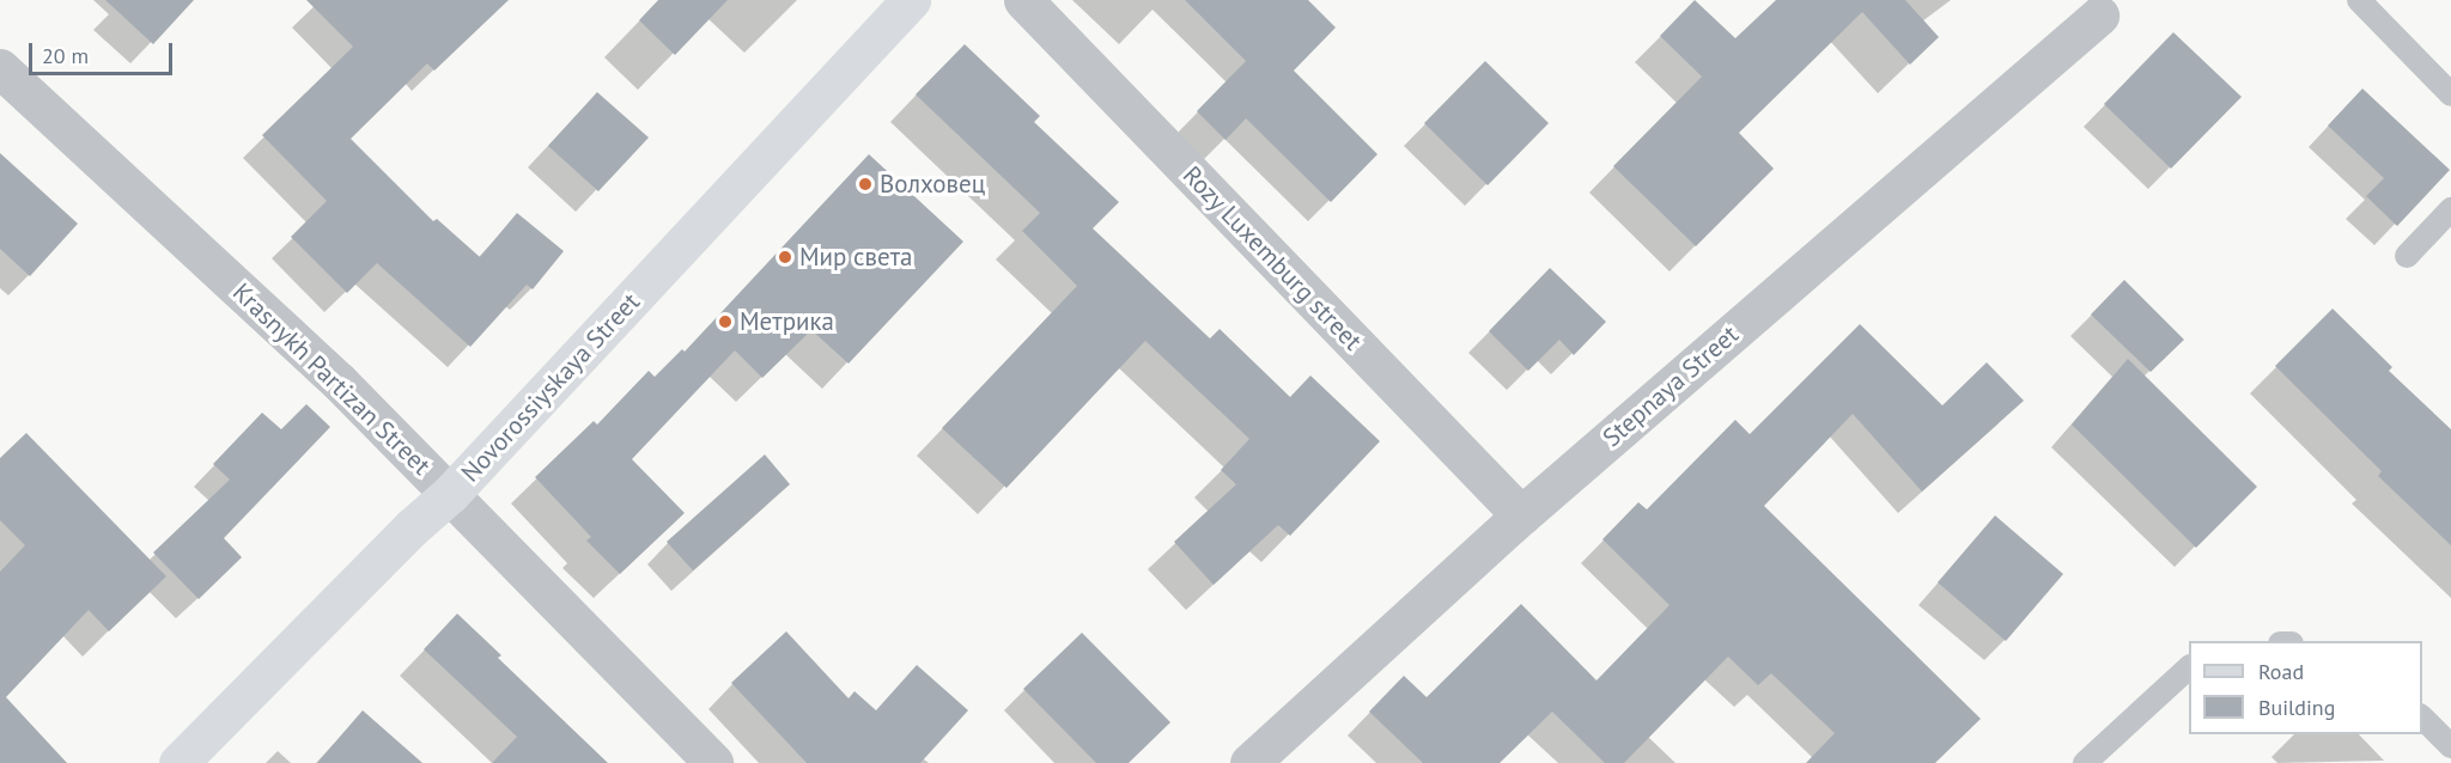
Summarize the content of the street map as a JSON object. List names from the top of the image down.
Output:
{
  "streets": {
    "street": [
      "Rozy Luxemburg street",
      "Krasnykh Partizan Street",
      "Stepnaya Street",
      "Novorossiyskaya Street"
    ]
  },
  "crossings": [
    ["Rozy Luxemburg street", "Stepnaya Street"],
    ["Krasnykh Partizan Street", "Novorossiyskaya Street"]
  ],
  "places": ["Волховец", "Мир света", "Метрика"],
  "legend": ["Road", "Building"],
  "scale_bar": "20 m"
}
